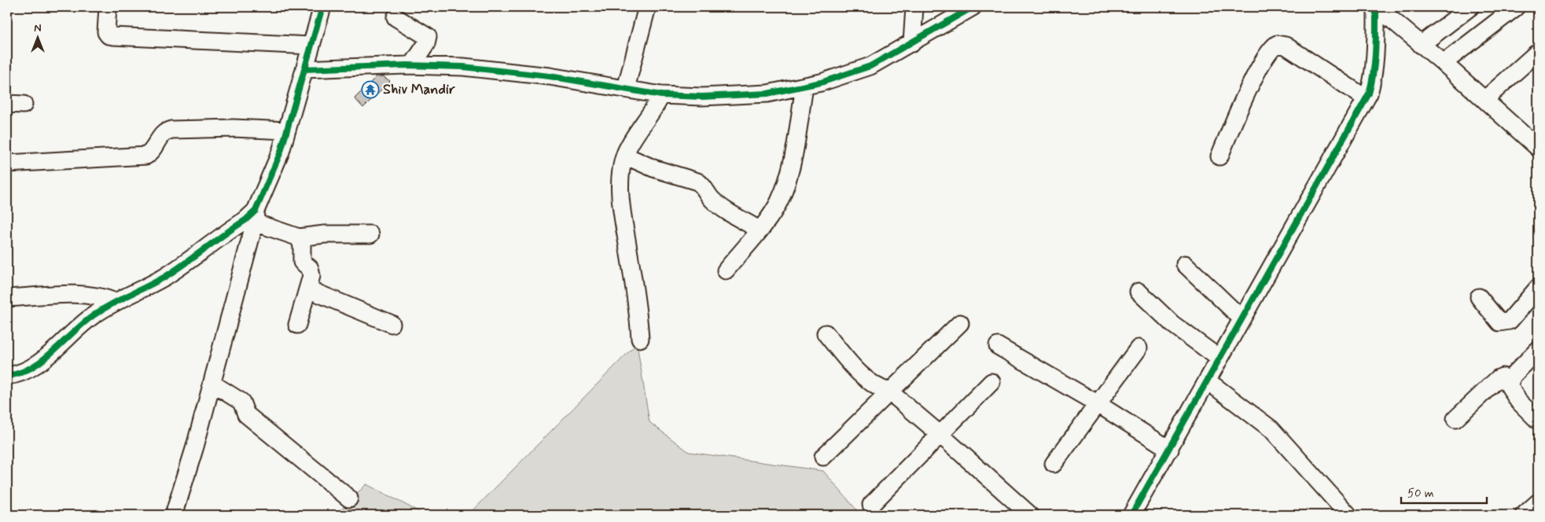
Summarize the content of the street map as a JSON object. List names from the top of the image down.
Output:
{
  "places": {
    "temple": ["Shiv Mandir"]
  },
  "scale_bar": "50 m",
  "north": "top"
}
